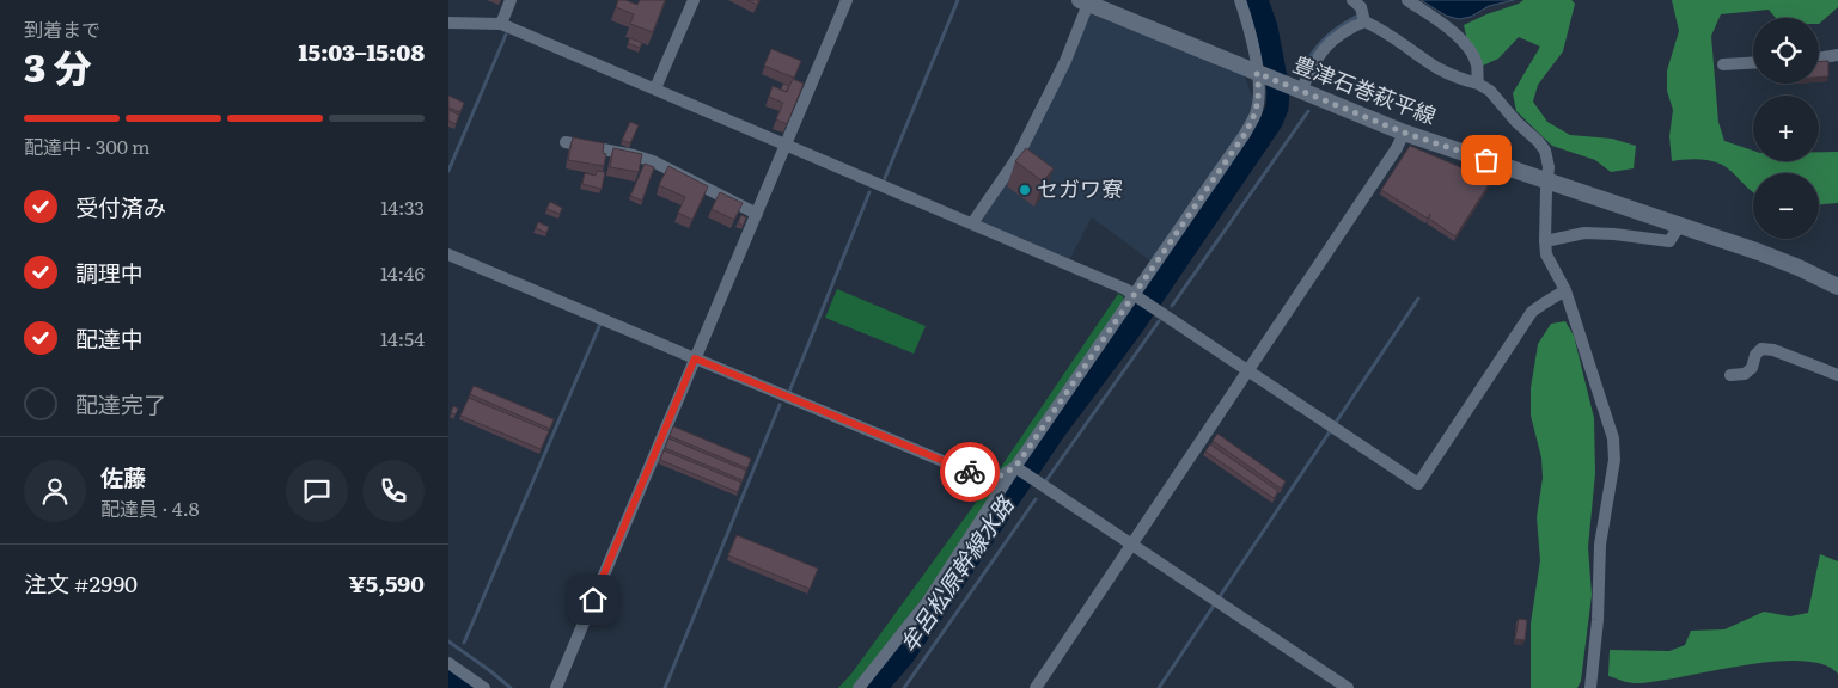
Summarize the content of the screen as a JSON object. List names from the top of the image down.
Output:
{
  "streets": {
    "main road": ["豊津石巻萩平線"]
  },
  "water": ["牟呂松原幹線水路"],
  "places": ["セガワ寮"],
  "page": {
    "heading": ["3 分", "到着まで", "15:03–15:08"],
    "panel": [
      "佐藤",
      "配達員 · 4.8",
      "注文 #2990",
      "¥5,590"
    ],
    "map_buttons": ["+", "−"],
    "bar": "配達中 · 300 m",
    "list": [
      ["受付済み", "14:33"],
      ["調理中", "14:46"],
      ["配達中", "14:54"],
      "配達完了"
    ]
  }
}
